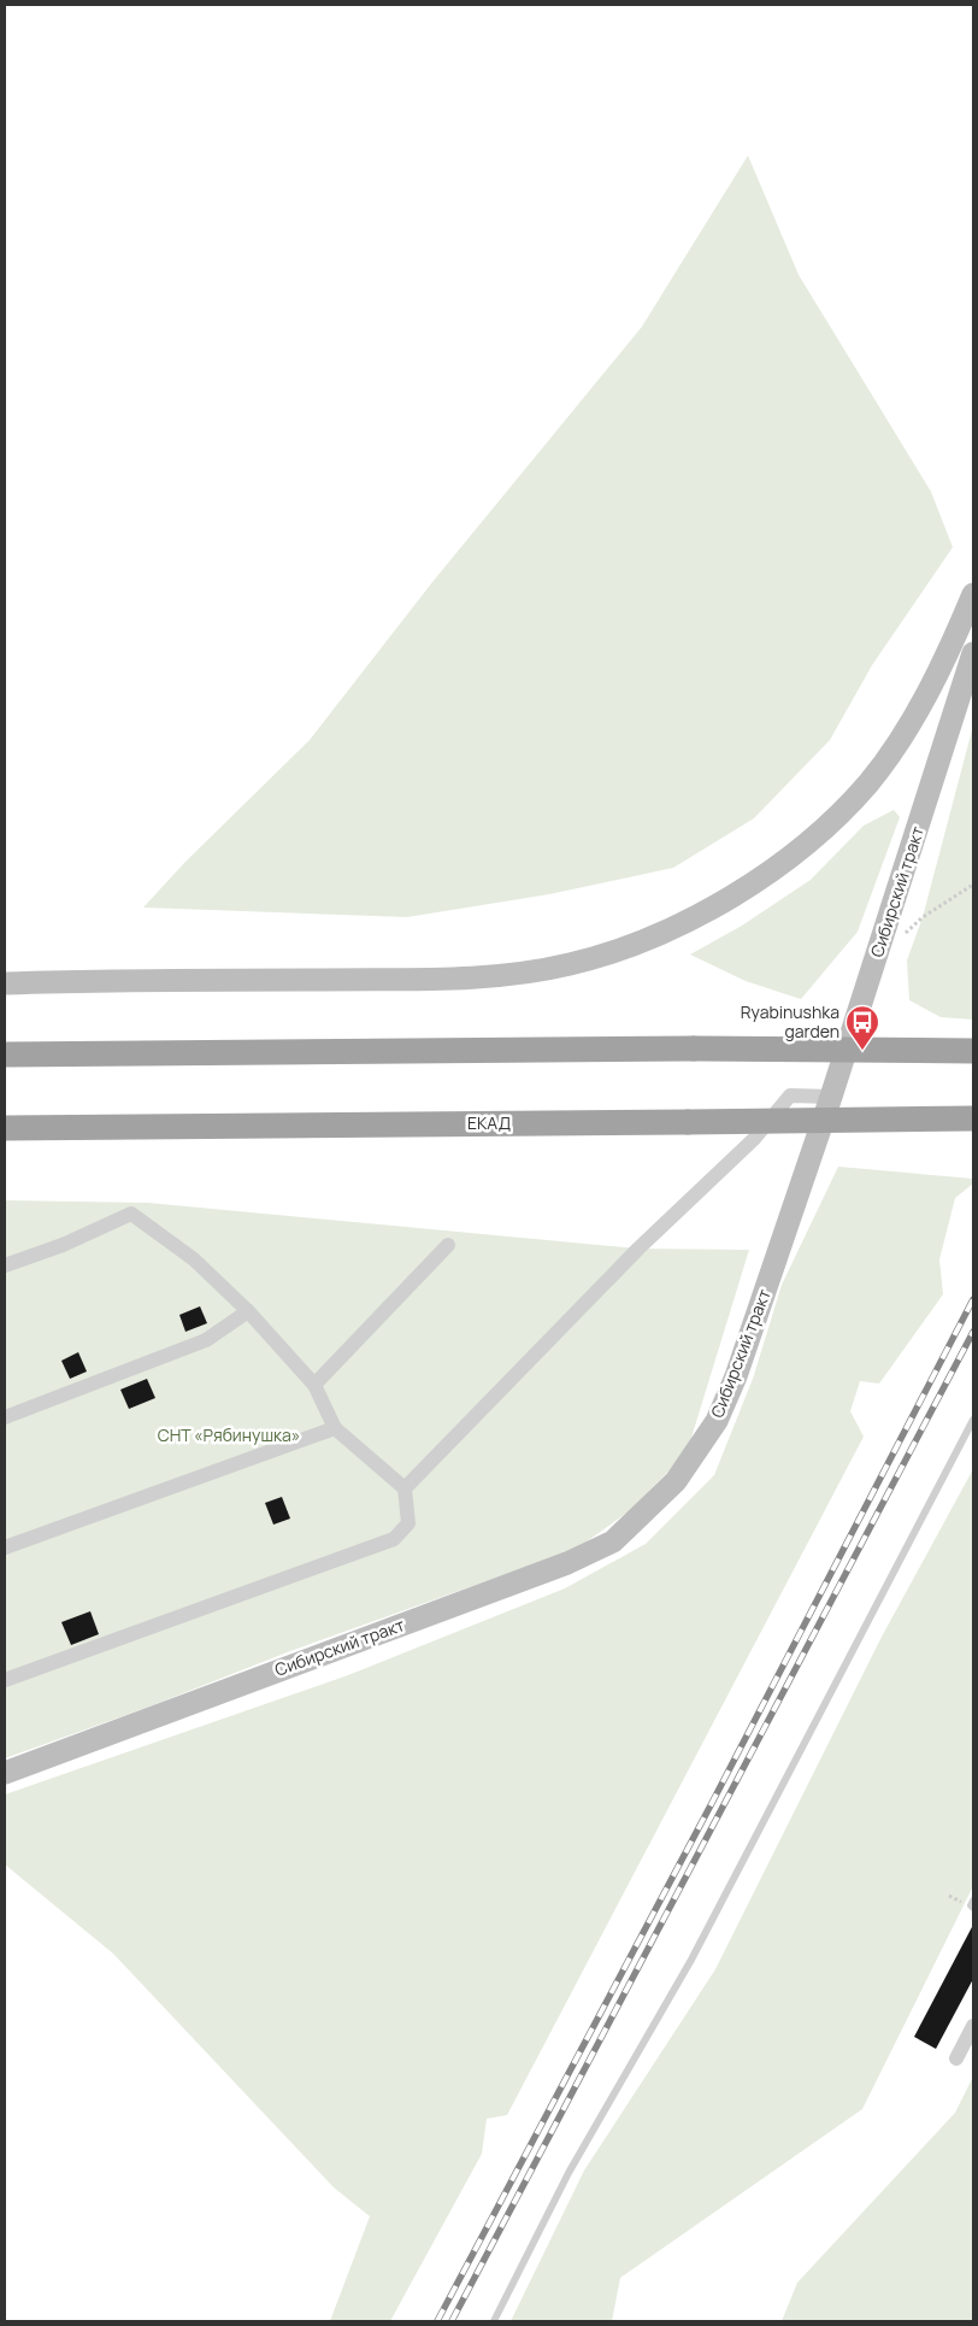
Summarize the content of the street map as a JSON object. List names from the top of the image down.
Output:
{
  "streets": {
    "highway": ["ЕКАД"],
    "main road": ["Сибирский тракт"]
  },
  "parks": ["СНТ «Рябинушка»"],
  "places": {
    "bus stop": ["Ryabinushka garden"]
  }
}
